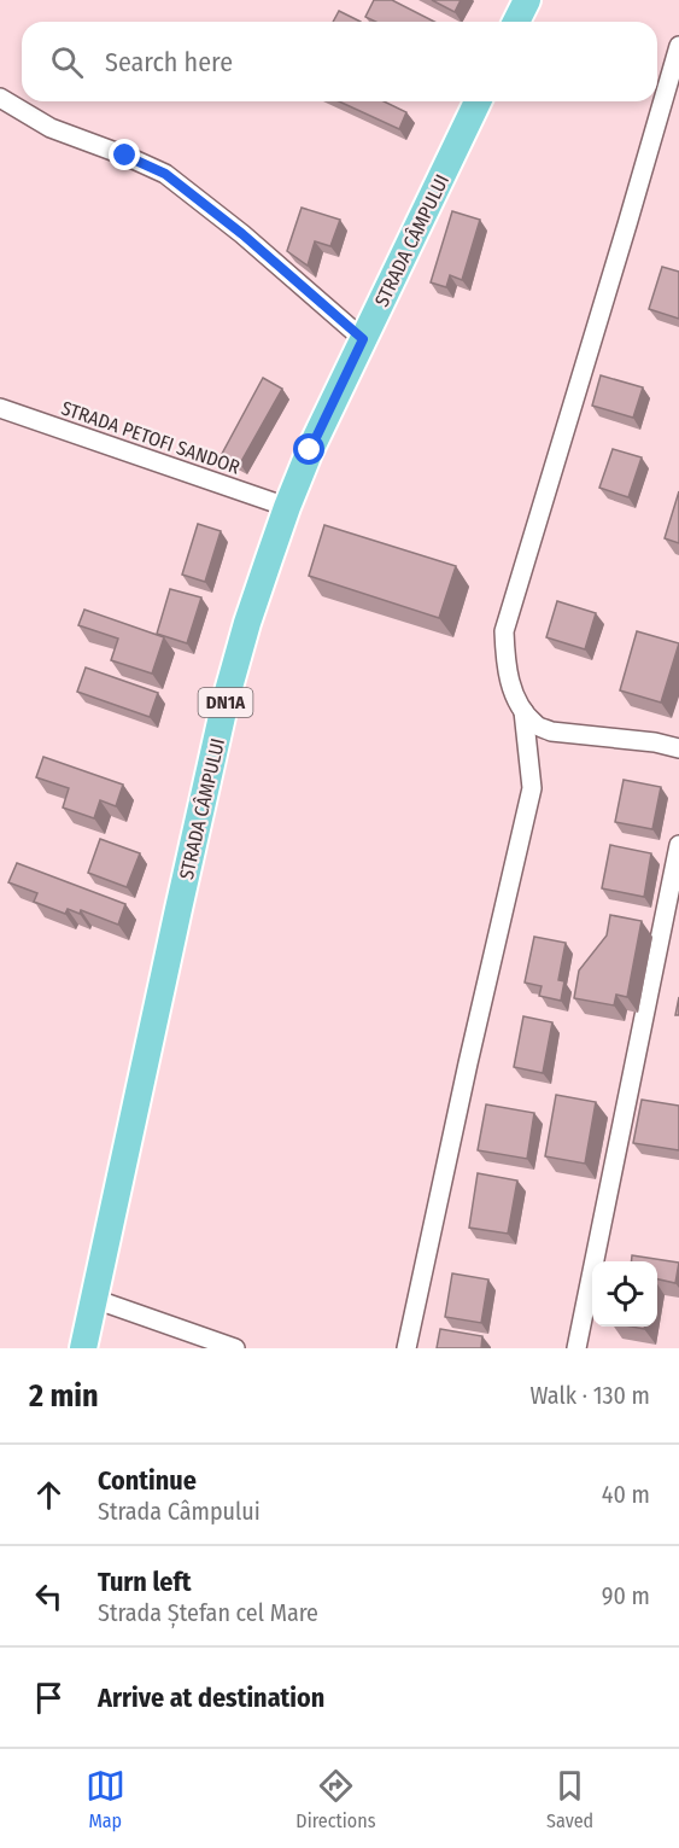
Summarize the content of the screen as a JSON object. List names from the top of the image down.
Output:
{
  "streets": {
    "main road": ["STRADA CÂMPULUI", "DN1A"],
    "street": ["STRADA PETOFI SANDOR"]
  },
  "crossings": [
    ["STRADA CÂMPULUI", "STRADA PETOFI SANDOR"]
  ],
  "page": {
    "search": "Search here",
    "heading": ["2 min", "Walk · 130 m"],
    "list": [
      ["Continue", "Strada Câmpului", "40 m"],
      ["Turn left", "Strada Ștefan cel Mare", "90 m"],
      "Arrive at destination"
    ],
    "nav": ["Map", "Directions", "Saved"]
  }
}
